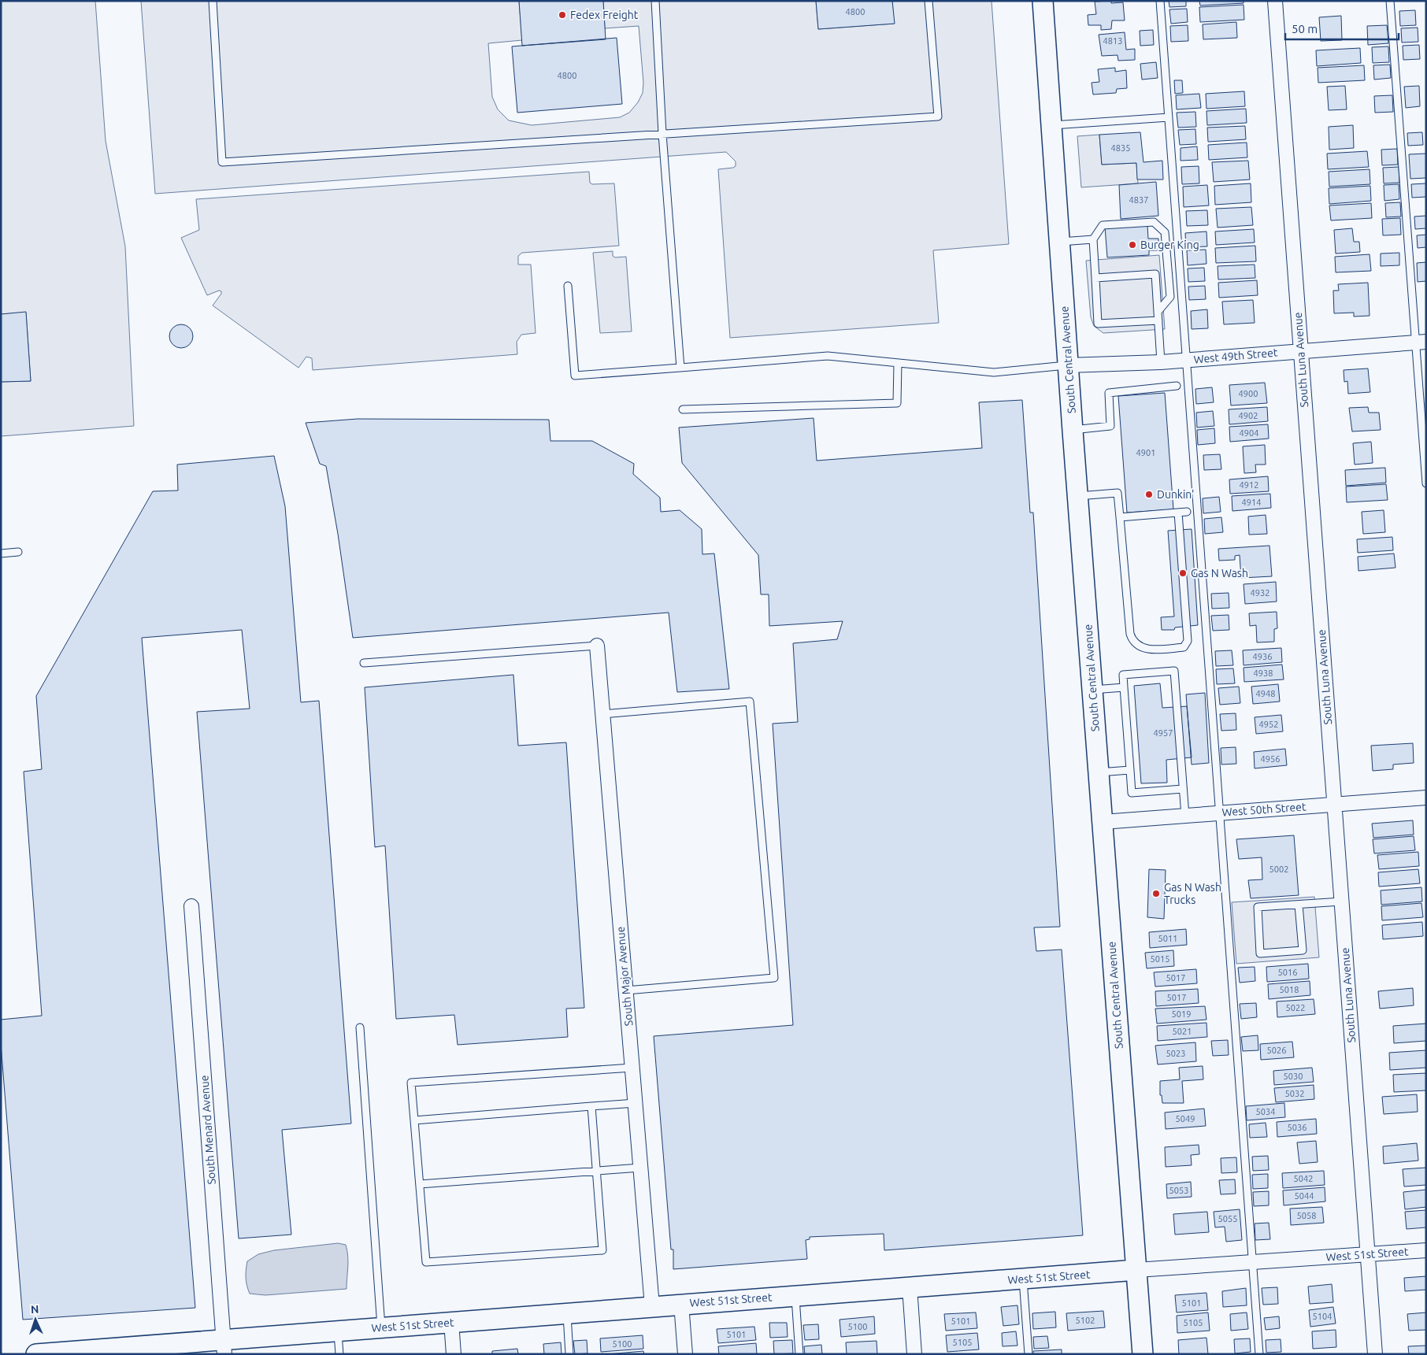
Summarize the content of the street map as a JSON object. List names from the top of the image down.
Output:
{
  "streets": {
    "main road": ["South Central Avenue", "West 51st Street"],
    "street": [
      "West 49th Street",
      "South Luna Avenue",
      "West 50th Street",
      "South Major Avenue",
      "South Menard Avenue"
    ]
  },
  "crossings": [
    ["West 49th Street", "South Central Avenue"],
    ["West 49th Street", "South Luna Avenue"],
    ["South Central Avenue", "West 50th Street"],
    ["South Central Avenue", "West 51st Street"],
    ["South Luna Avenue", "West 50th Street"],
    ["South Luna Avenue", "West 51st Street"],
    ["South Major Avenue", "West 51st Street"],
    ["South Menard Avenue", "West 51st Street"]
  ],
  "places": [
    "Fedex Freight",
    "Burger King",
    "Dunkin'",
    "Gas N Wash",
    "Gas N Wash Trucks"
  ],
  "house_numbers": [
    "4800",
    "4813",
    "4800",
    "4835",
    "4837",
    "4900",
    "4902",
    "4904",
    "4901",
    "4912",
    "4914",
    "4932",
    "4936",
    "4938",
    "4948",
    "4952",
    "4957",
    "4956",
    "5002",
    "5011",
    "5015",
    "5016",
    "5017",
    "5018",
    "5017",
    "5022",
    "5019",
    "5021",
    "5026",
    "5023",
    "5030",
    "5032",
    "5034",
    "5049",
    "5036",
    "5042",
    "5053",
    "5044",
    "5058",
    "5055",
    "5101",
    "5104",
    "5102",
    "5101",
    "5105",
    "5100",
    "5101",
    "5105",
    "5100"
  ],
  "scale_bar": "50 m",
  "north": "top"
}
